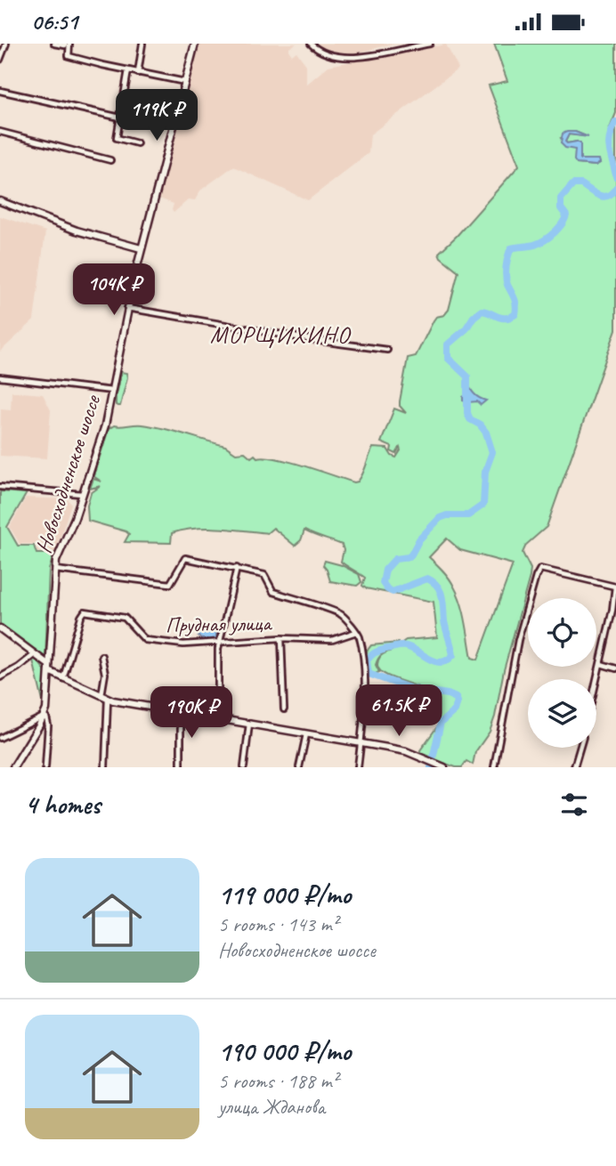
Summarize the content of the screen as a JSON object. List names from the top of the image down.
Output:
{
  "streets": {
    "street": ["Новосходненское шоссе", "Прудная улица"]
  },
  "districts": ["МОРЩИХИНО"],
  "page": {
    "status": "06:51",
    "price": [
      "119K ₽",
      "104K ₽",
      "61.5K ₽",
      "190K ₽"
    ],
    "heading": "4 homes",
    "list": [
      {
        "name": "119 000 ₽/mo",
        "note": "5 rooms · 143 m² · Новосходненское шоссе"
      },
      {
        "name": "190 000 ₽/mo",
        "note": "5 rooms · 188 m² · улица Жданова"
      }
    ]
  }
}
